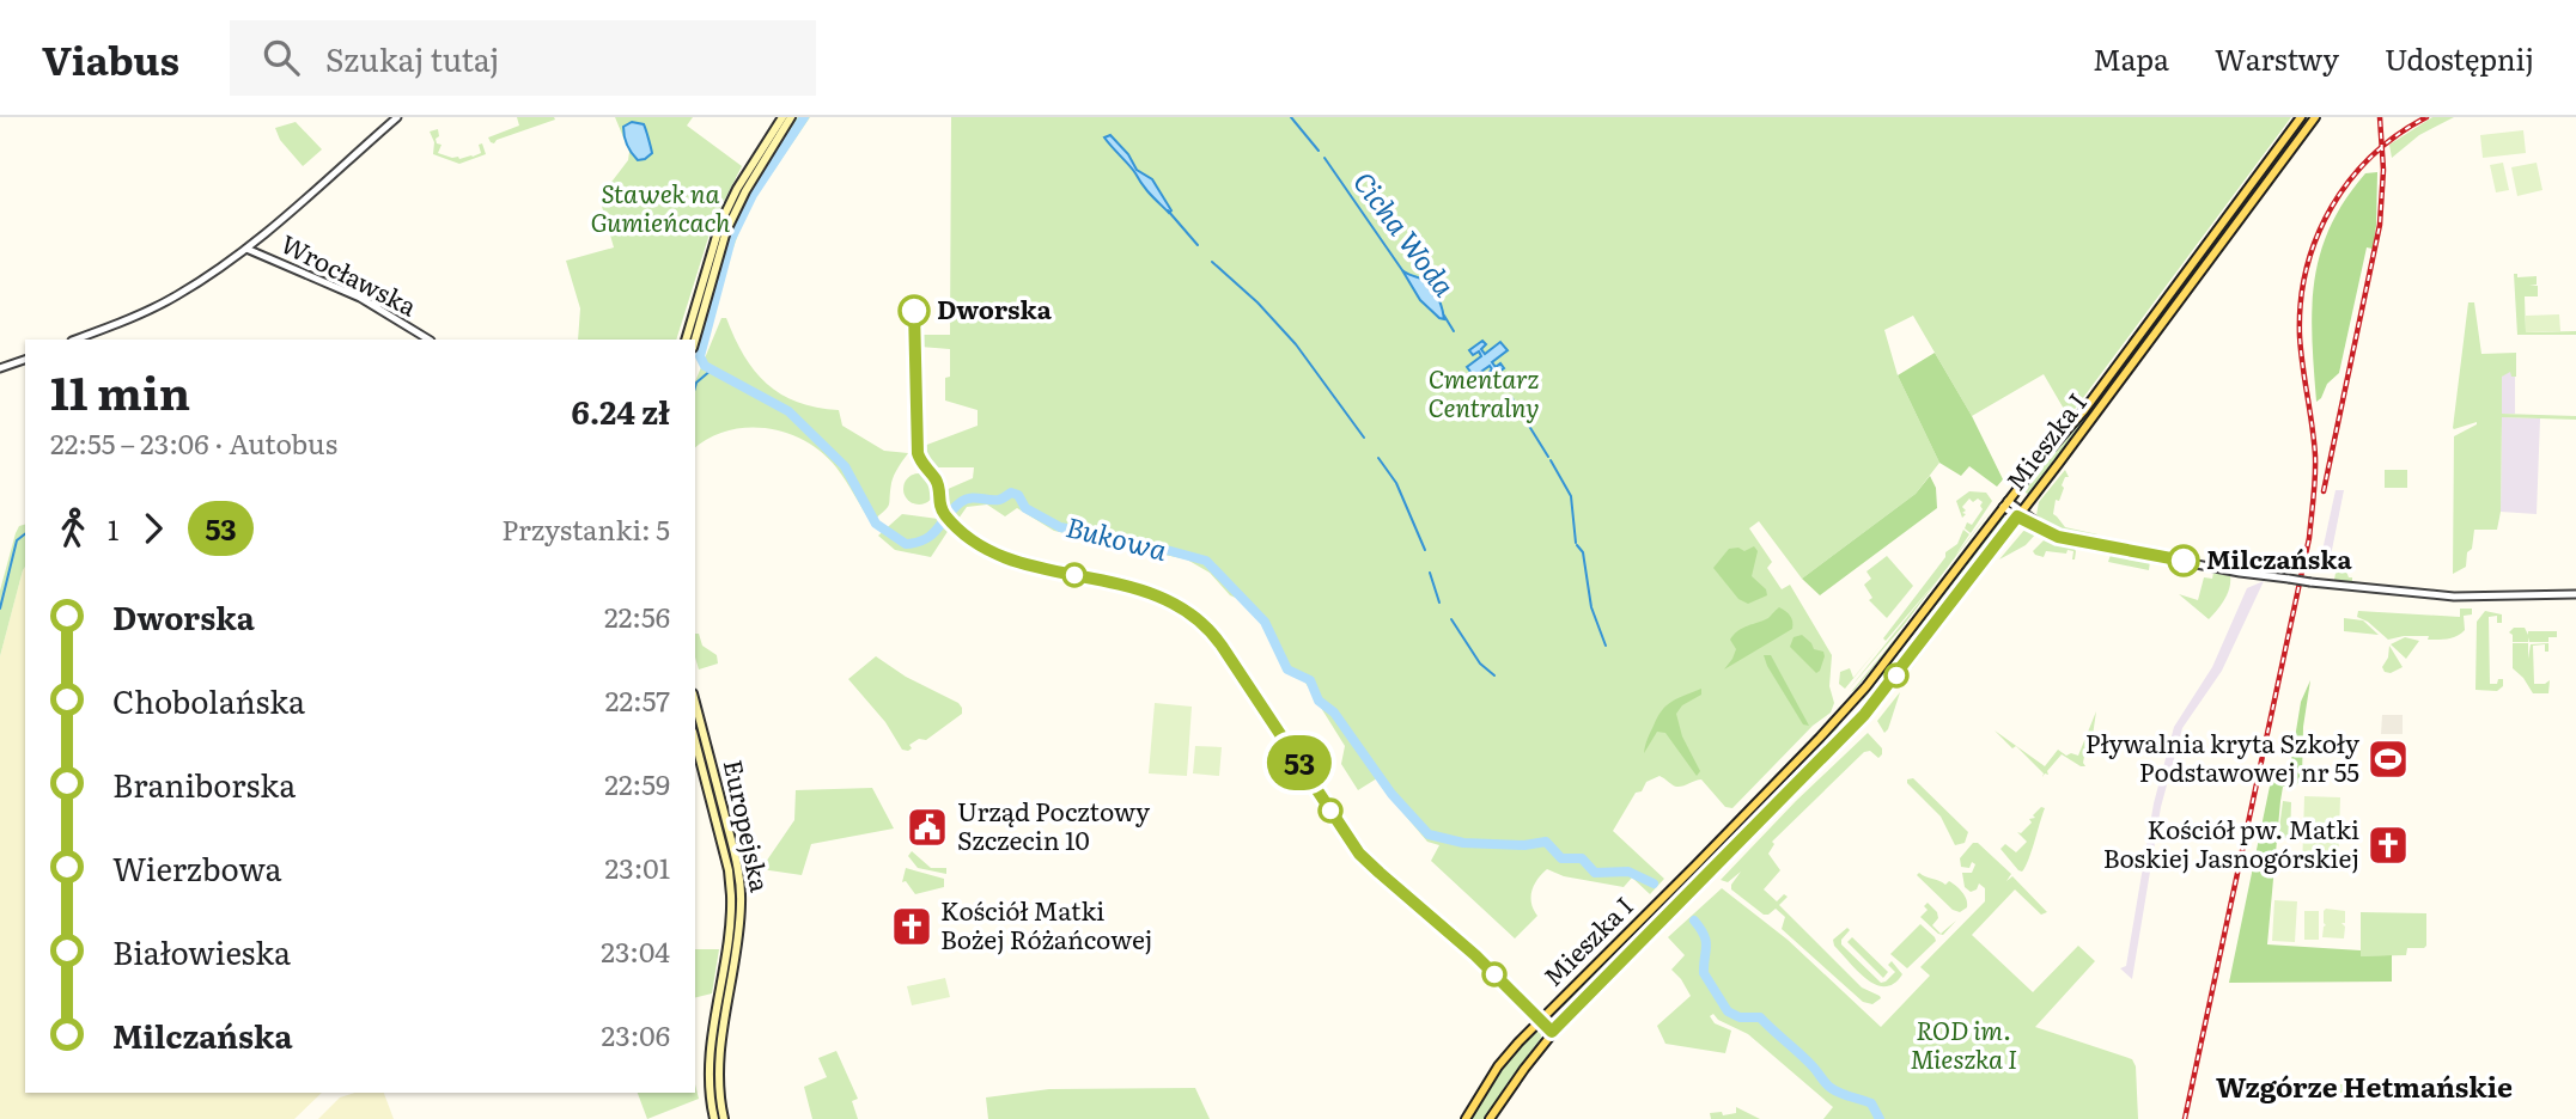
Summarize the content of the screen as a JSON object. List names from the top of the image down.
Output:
{
  "streets": {
    "main road": ["Mieszka I", "Europejska"],
    "street": ["Wrocławska"]
  },
  "districts": ["Wzgórze Hetmańskie"],
  "water": ["Cicha Woda", "Bukowa"],
  "parks": ["Stawek na Gumieńcach", "Cmentarz Centralny", "ROD im. Mieszka I"],
  "places": {
    "other": ["Dworska", "Milczańska"],
    "sports": ["Pływalnia kryta Szkoły Podstawowej nr 55"],
    "public building": ["Urząd Pocztowy Szczecin 10"],
    "church": ["Kościół pw. Matki Boskiej Jasnogórskiej", "Kościół Matki Bożej Różańcowej"]
  },
  "lines": ["bus line 53"],
  "page": {
    "header": "Viabus",
    "search": "Szukaj tutaj",
    "nav": ["Mapa", "Warstwy", "Udostępnij"],
    "on_map": "53",
    "heading": ["11 min", "22:55 – 23:06 · Autobus", "6.24 zł"],
    "legs": ["1", "53", "Przystanki: 5"],
    "list": [
      {
        "name": "Dworska",
        "value": "22:56"
      },
      {
        "name": "Chobolańska",
        "value": "22:57"
      },
      {
        "name": "Braniborska",
        "value": "22:59"
      },
      {
        "name": "Wierzbowa",
        "value": "23:01"
      },
      {
        "name": "Białowieska",
        "value": "23:04"
      },
      {
        "name": "Milczańska",
        "value": "23:06"
      }
    ]
  }
}
